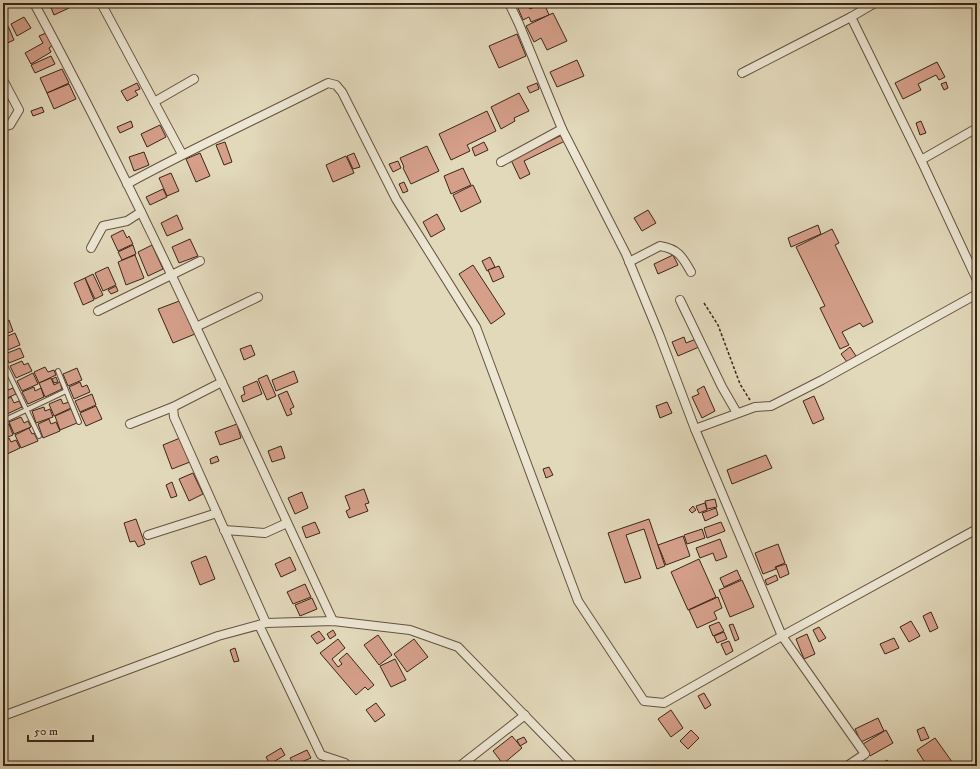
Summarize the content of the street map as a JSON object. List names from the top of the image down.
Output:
{
  "scale_bar": "50 m"
}
